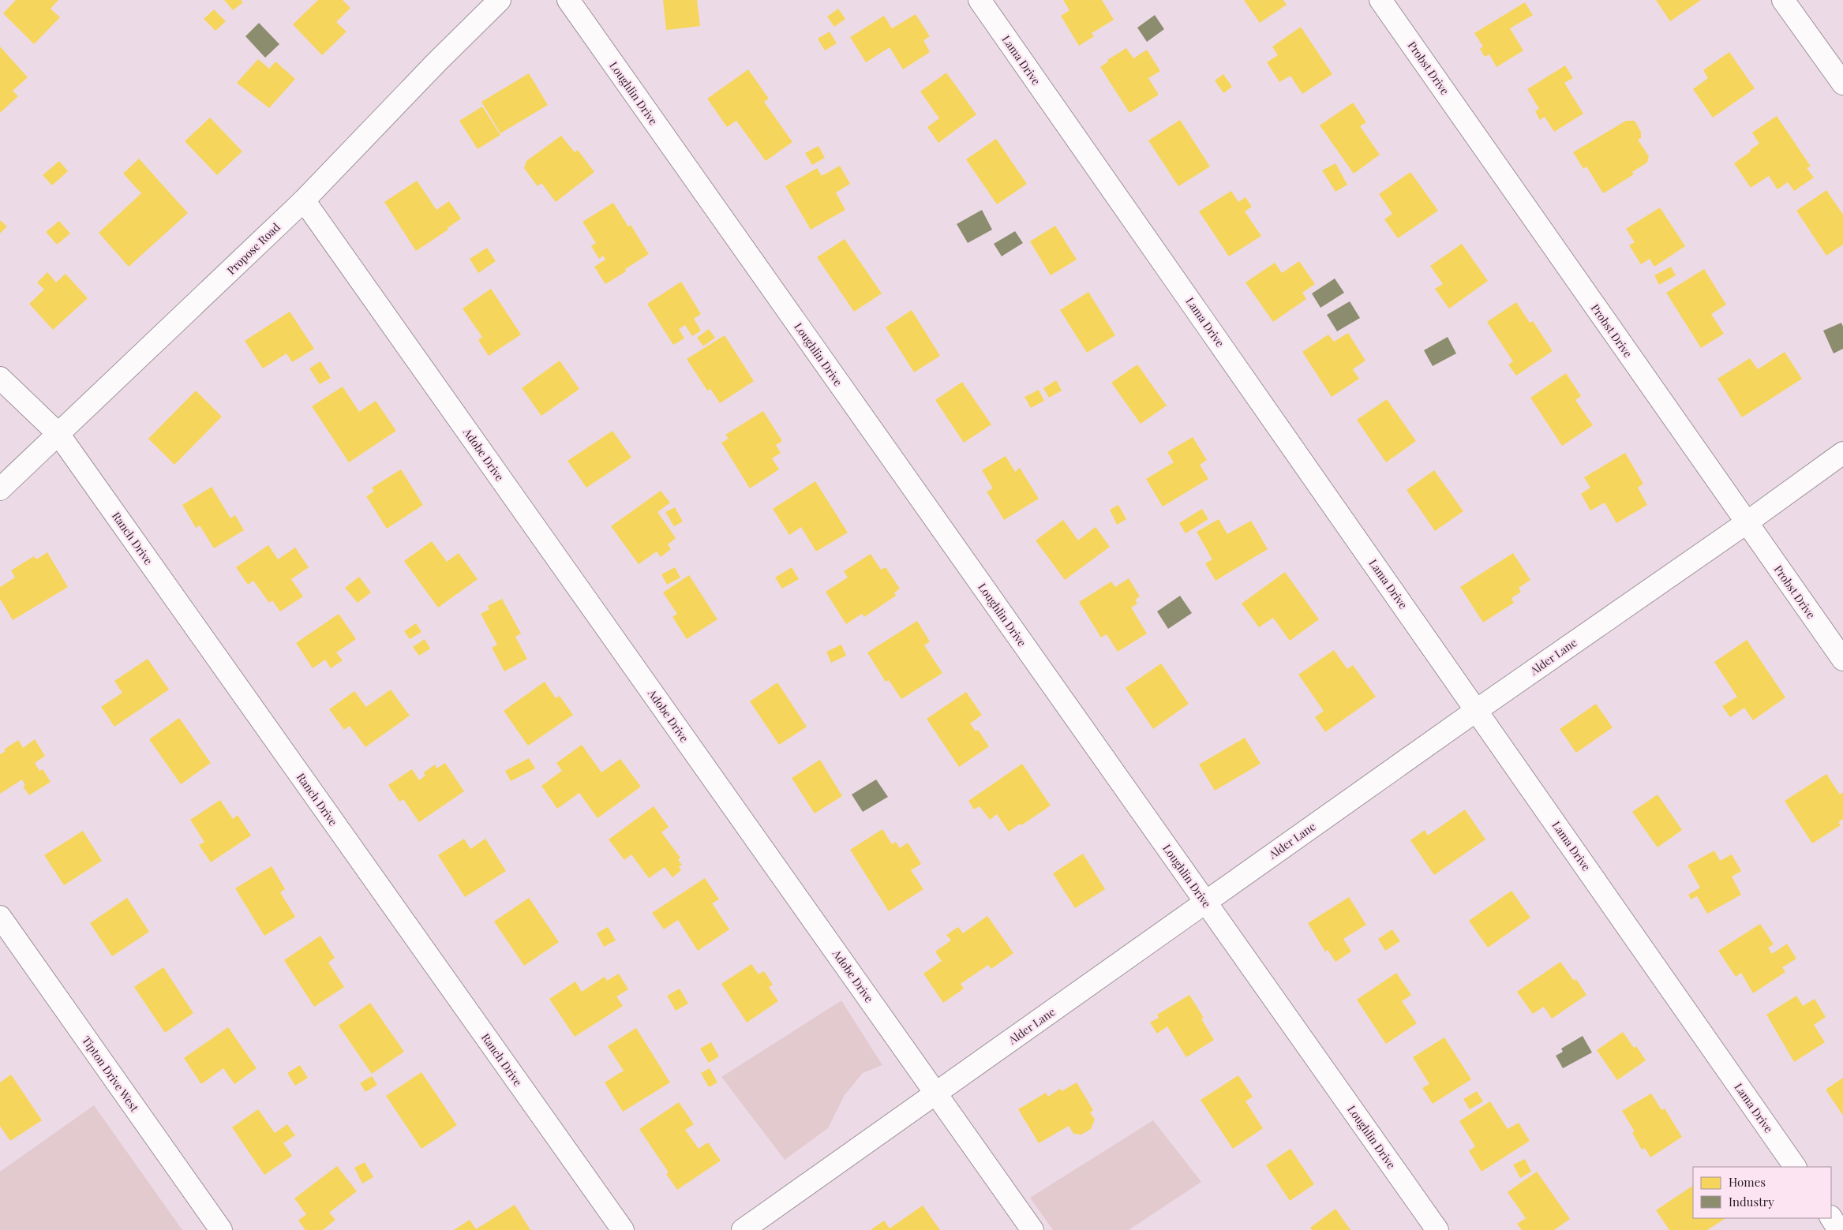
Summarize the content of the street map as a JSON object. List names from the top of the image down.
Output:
{
  "streets": {
    "street": [
      "Lama Drive",
      "Probst Drive",
      "Loughlin Drive",
      "Propose Road",
      "Adobe Drive",
      "Ranch Drive",
      "Alder Lane",
      "Tipton Drive West"
    ]
  },
  "crossings": [
    ["Lama Drive", "Alder Lane"],
    ["Probst Drive", "Alder Lane"],
    ["Loughlin Drive", "Alder Lane"],
    ["Propose Road", "Adobe Drive"],
    ["Propose Road", "Ranch Drive"],
    ["Adobe Drive", "Alder Lane"]
  ],
  "legend": ["Homes", "Industry"]
}
